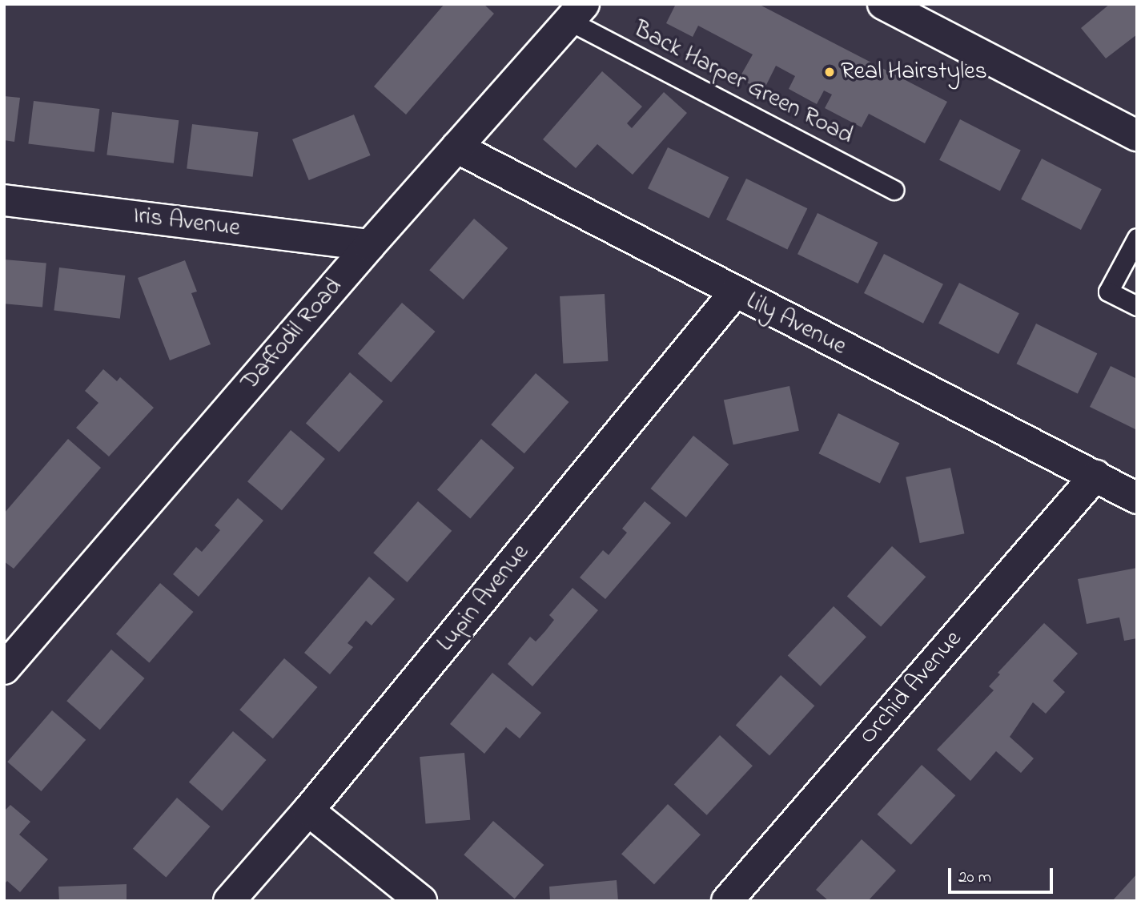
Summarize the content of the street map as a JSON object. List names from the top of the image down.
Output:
{
  "streets": {
    "street": [
      "Iris Avenue",
      "Lily Avenue",
      "Daffodil Road",
      "Lupin Avenue",
      "Orchid Avenue"
    ],
    "lane": ["Back Harper Green Road"]
  },
  "crossings": [
    ["Back Harper Green Road", "Daffodil Road"],
    ["Iris Avenue", "Daffodil Road"],
    ["Lily Avenue", "Daffodil Road"],
    ["Lily Avenue", "Lupin Avenue"],
    ["Lily Avenue", "Orchid Avenue"]
  ],
  "places": ["Real Hairstyles"],
  "scale_bar": "20 m"
}
